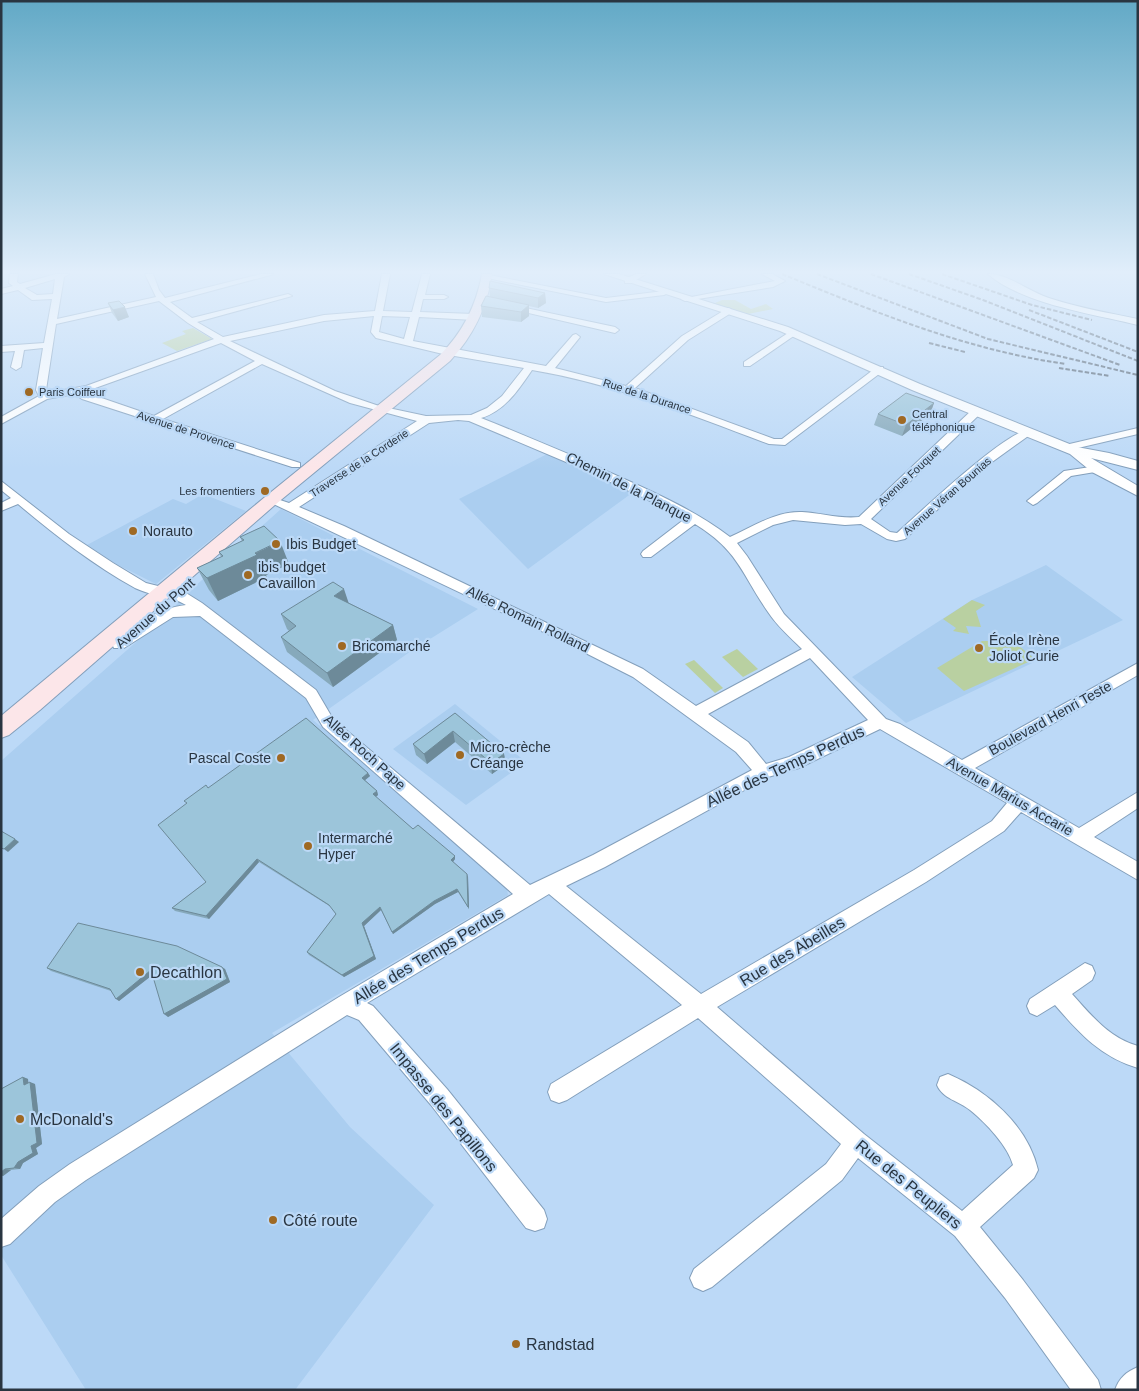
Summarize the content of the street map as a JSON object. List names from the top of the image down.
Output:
{
  "streets": {
    "main road": ["Avenue du Pont"],
    "street": [
      "Rue de la Durance",
      "Avenue de Provence",
      "Traverse de la Corderie",
      "Avenue Fouquet",
      "Chemin de la Planque",
      "Avenue Véran Bounias",
      "Allée Romain Rolland",
      "Boulevard Henri Teste",
      "Allée Roch Pape",
      "Allée des Temps Perdus",
      "Avenue Marius Accarie",
      "Rue des Abeilles",
      "Impasse des Papillons",
      "Rue des Peupliers"
    ]
  },
  "crossings": [
    ["Rue de la Durance", "Avenue du Pont"],
    ["Avenue de Provence", "Avenue du Pont"],
    ["Traverse de la Corderie", "Chemin de la Planque"],
    ["Traverse de la Corderie", "Avenue du Pont"],
    ["Traverse de la Corderie", "Allée Romain Rolland"],
    ["Avenue Fouquet", "Avenue Véran Bounias"],
    ["Chemin de la Planque", "Avenue du Pont"],
    ["Chemin de la Planque", "Allée des Temps Perdus"],
    ["Chemin de la Planque", "Avenue Marius Accarie"],
    ["Avenue du Pont", "Allée Romain Rolland"],
    ["Avenue du Pont", "Allée Roch Pape"],
    ["Allée Romain Rolland", "Allée des Temps Perdus"],
    ["Boulevard Henri Teste", "Avenue Marius Accarie"],
    ["Allée Roch Pape", "Allée des Temps Perdus"],
    ["Allée des Temps Perdus", "Avenue Marius Accarie"],
    ["Allée des Temps Perdus", "Impasse des Papillons"],
    ["Allée des Temps Perdus", "Rue des Peupliers"],
    ["Avenue Marius Accarie", "Rue des Abeilles"],
    ["Rue des Abeilles", "Rue des Peupliers"]
  ],
  "places": [
    "Paris Coiffeur",
    "Central téléphonique",
    "Les fromentiers",
    "Norauto",
    "Ibis Budget",
    "ibis budget Cavaillon",
    "Bricomarché",
    "École Irène Joliot Curie",
    "Micro-crèche Créange",
    "Pascal Coste",
    "Intermarché Hyper",
    "Decathlon",
    "McDonald's",
    "Côté route",
    "Randstad"
  ]
}
